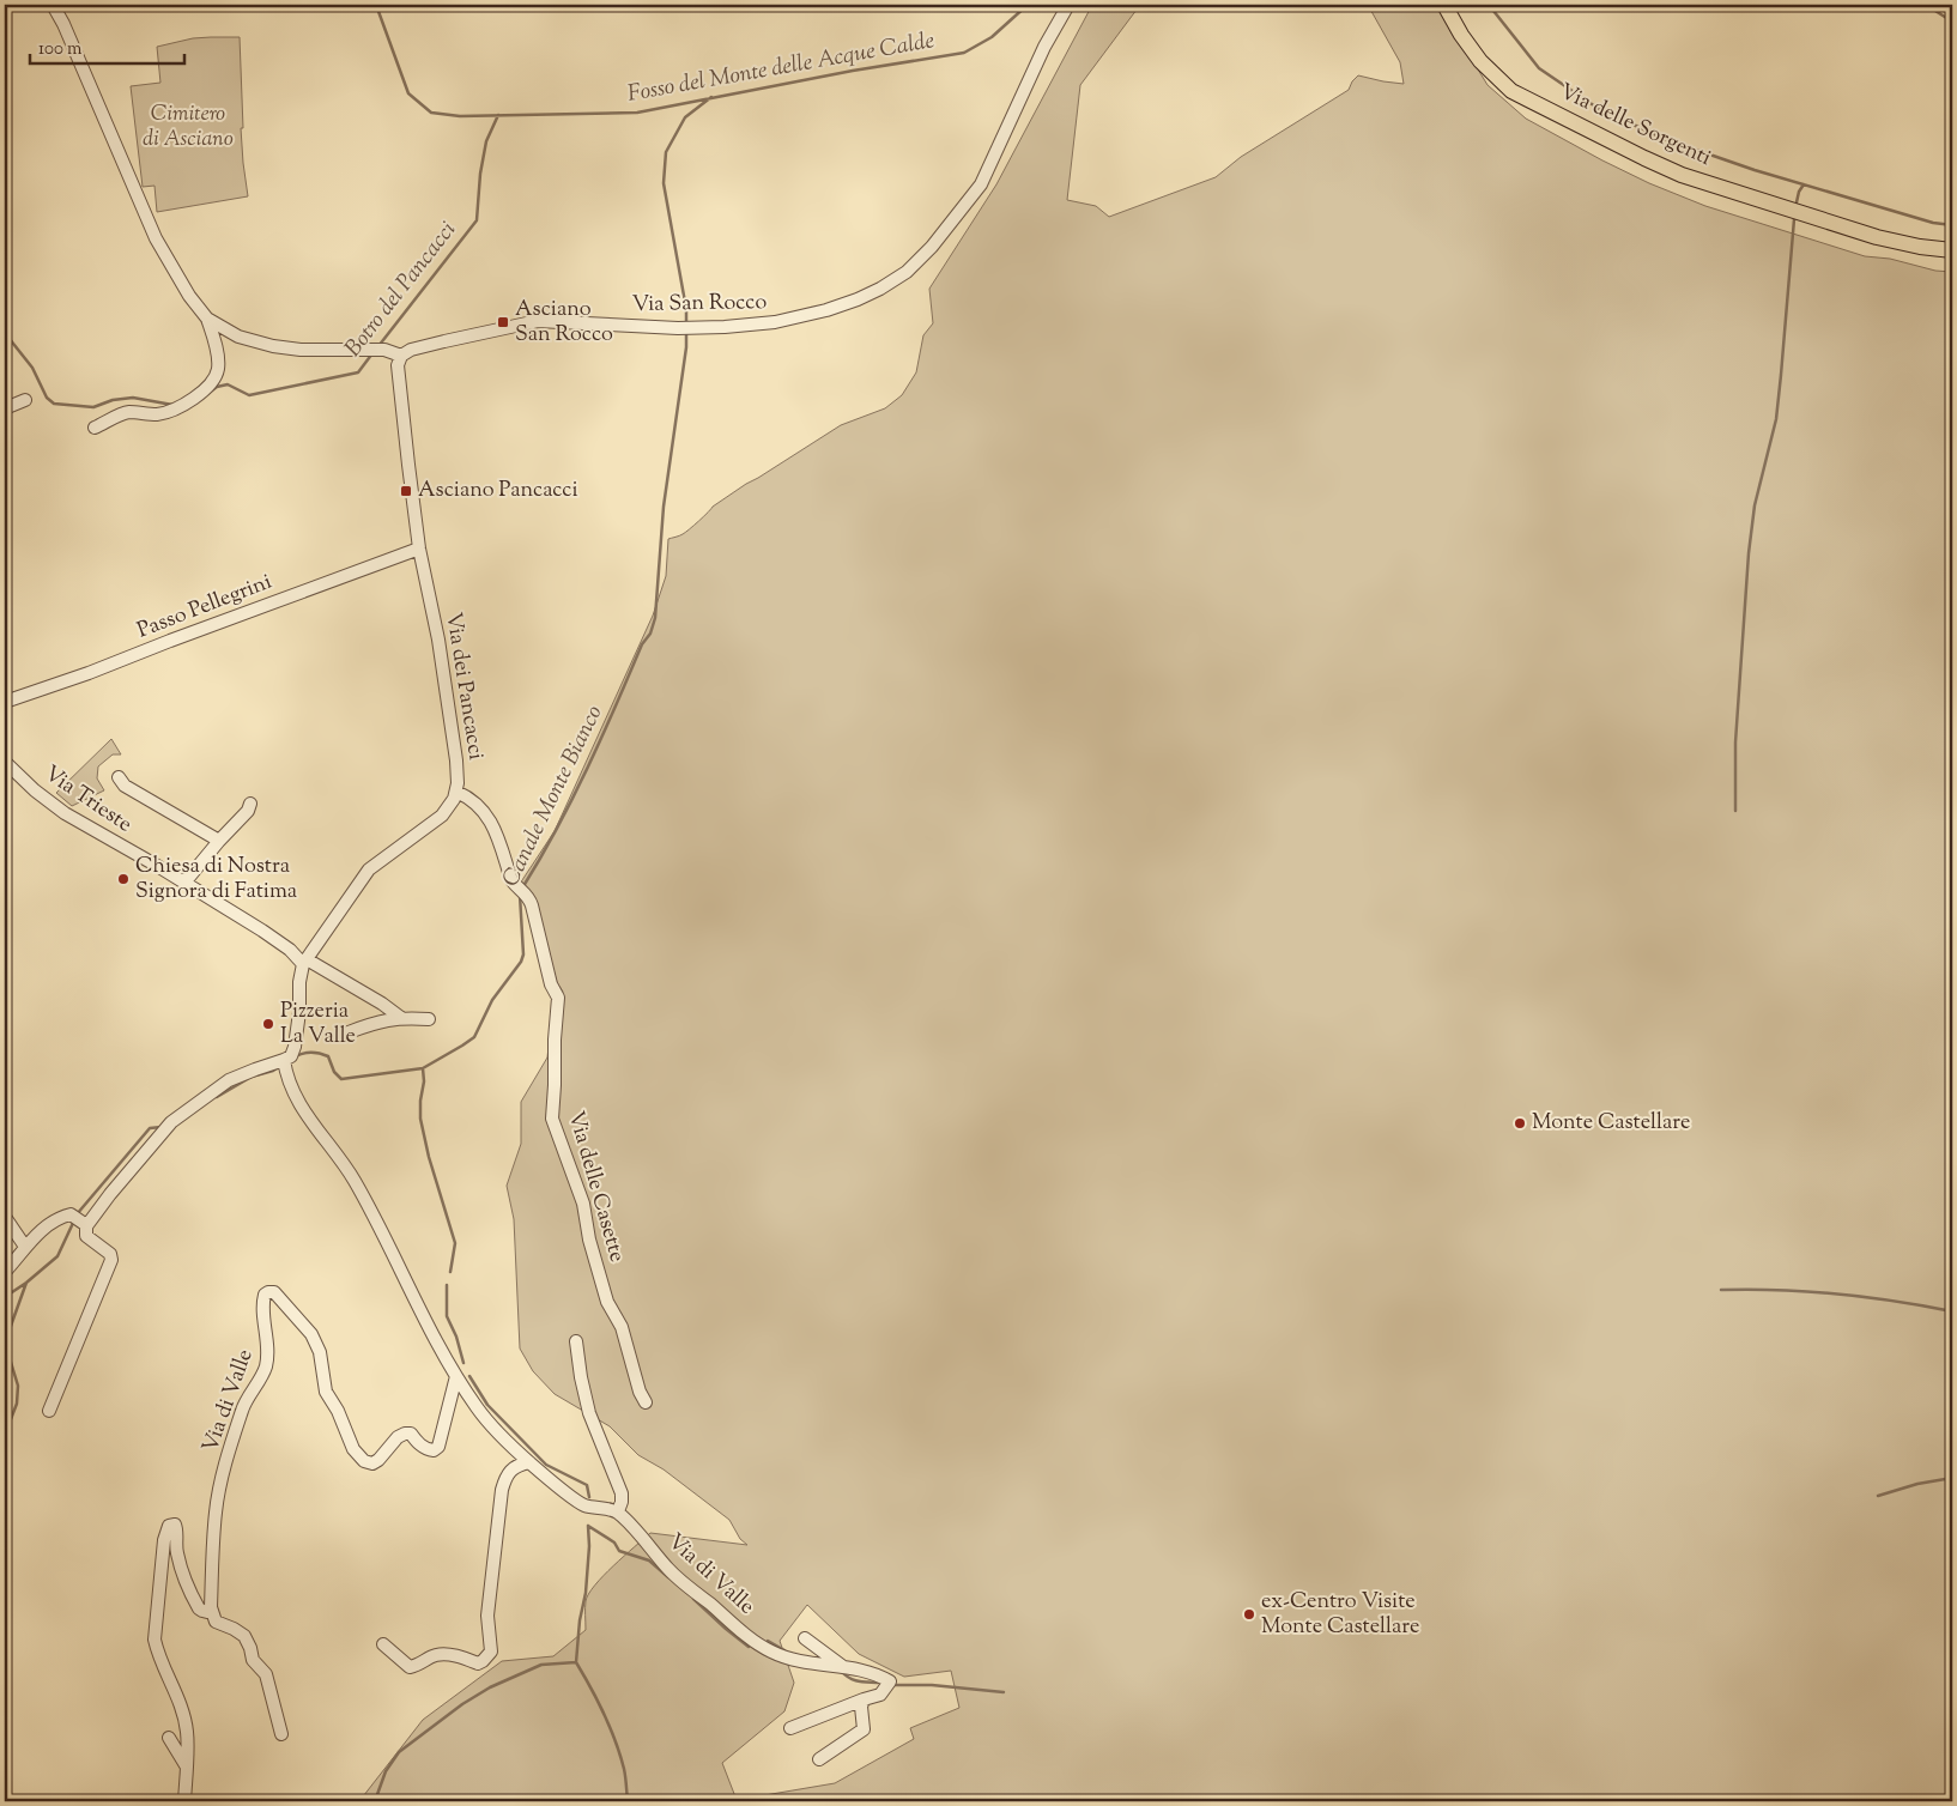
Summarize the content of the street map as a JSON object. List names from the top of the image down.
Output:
{
  "streets": {
    "main road": ["Via delle Sorgenti"],
    "street": [
      "Via San Rocco",
      "Passo Pellegrini",
      "Via dei Pancacci",
      "Via Trieste",
      "Via delle Casette",
      "Via di Valle"
    ]
  },
  "crossings": [
    ["Via San Rocco", "Via dei Pancacci"],
    ["Passo Pellegrini", "Via dei Pancacci"],
    ["Via dei Pancacci", "Via Trieste"],
    ["Via dei Pancacci", "Via delle Casette"]
  ],
  "water": ["Fosso del Monte delle Acque Calde", "Botro del Pancacci", "Canale Monte Bianco"],
  "parks": ["Cimitero di Asciano"],
  "places": {
    "transit": ["Asciano San Rocco", "Asciano Pancacci"],
    "other": [
      "Chiesa di Nostra Signora di Fatima",
      "Pizzeria La Valle",
      "Monte Castellare",
      "ex-Centro Visite Monte Castellare"
    ]
  },
  "scale_bar": "100 m"
}
